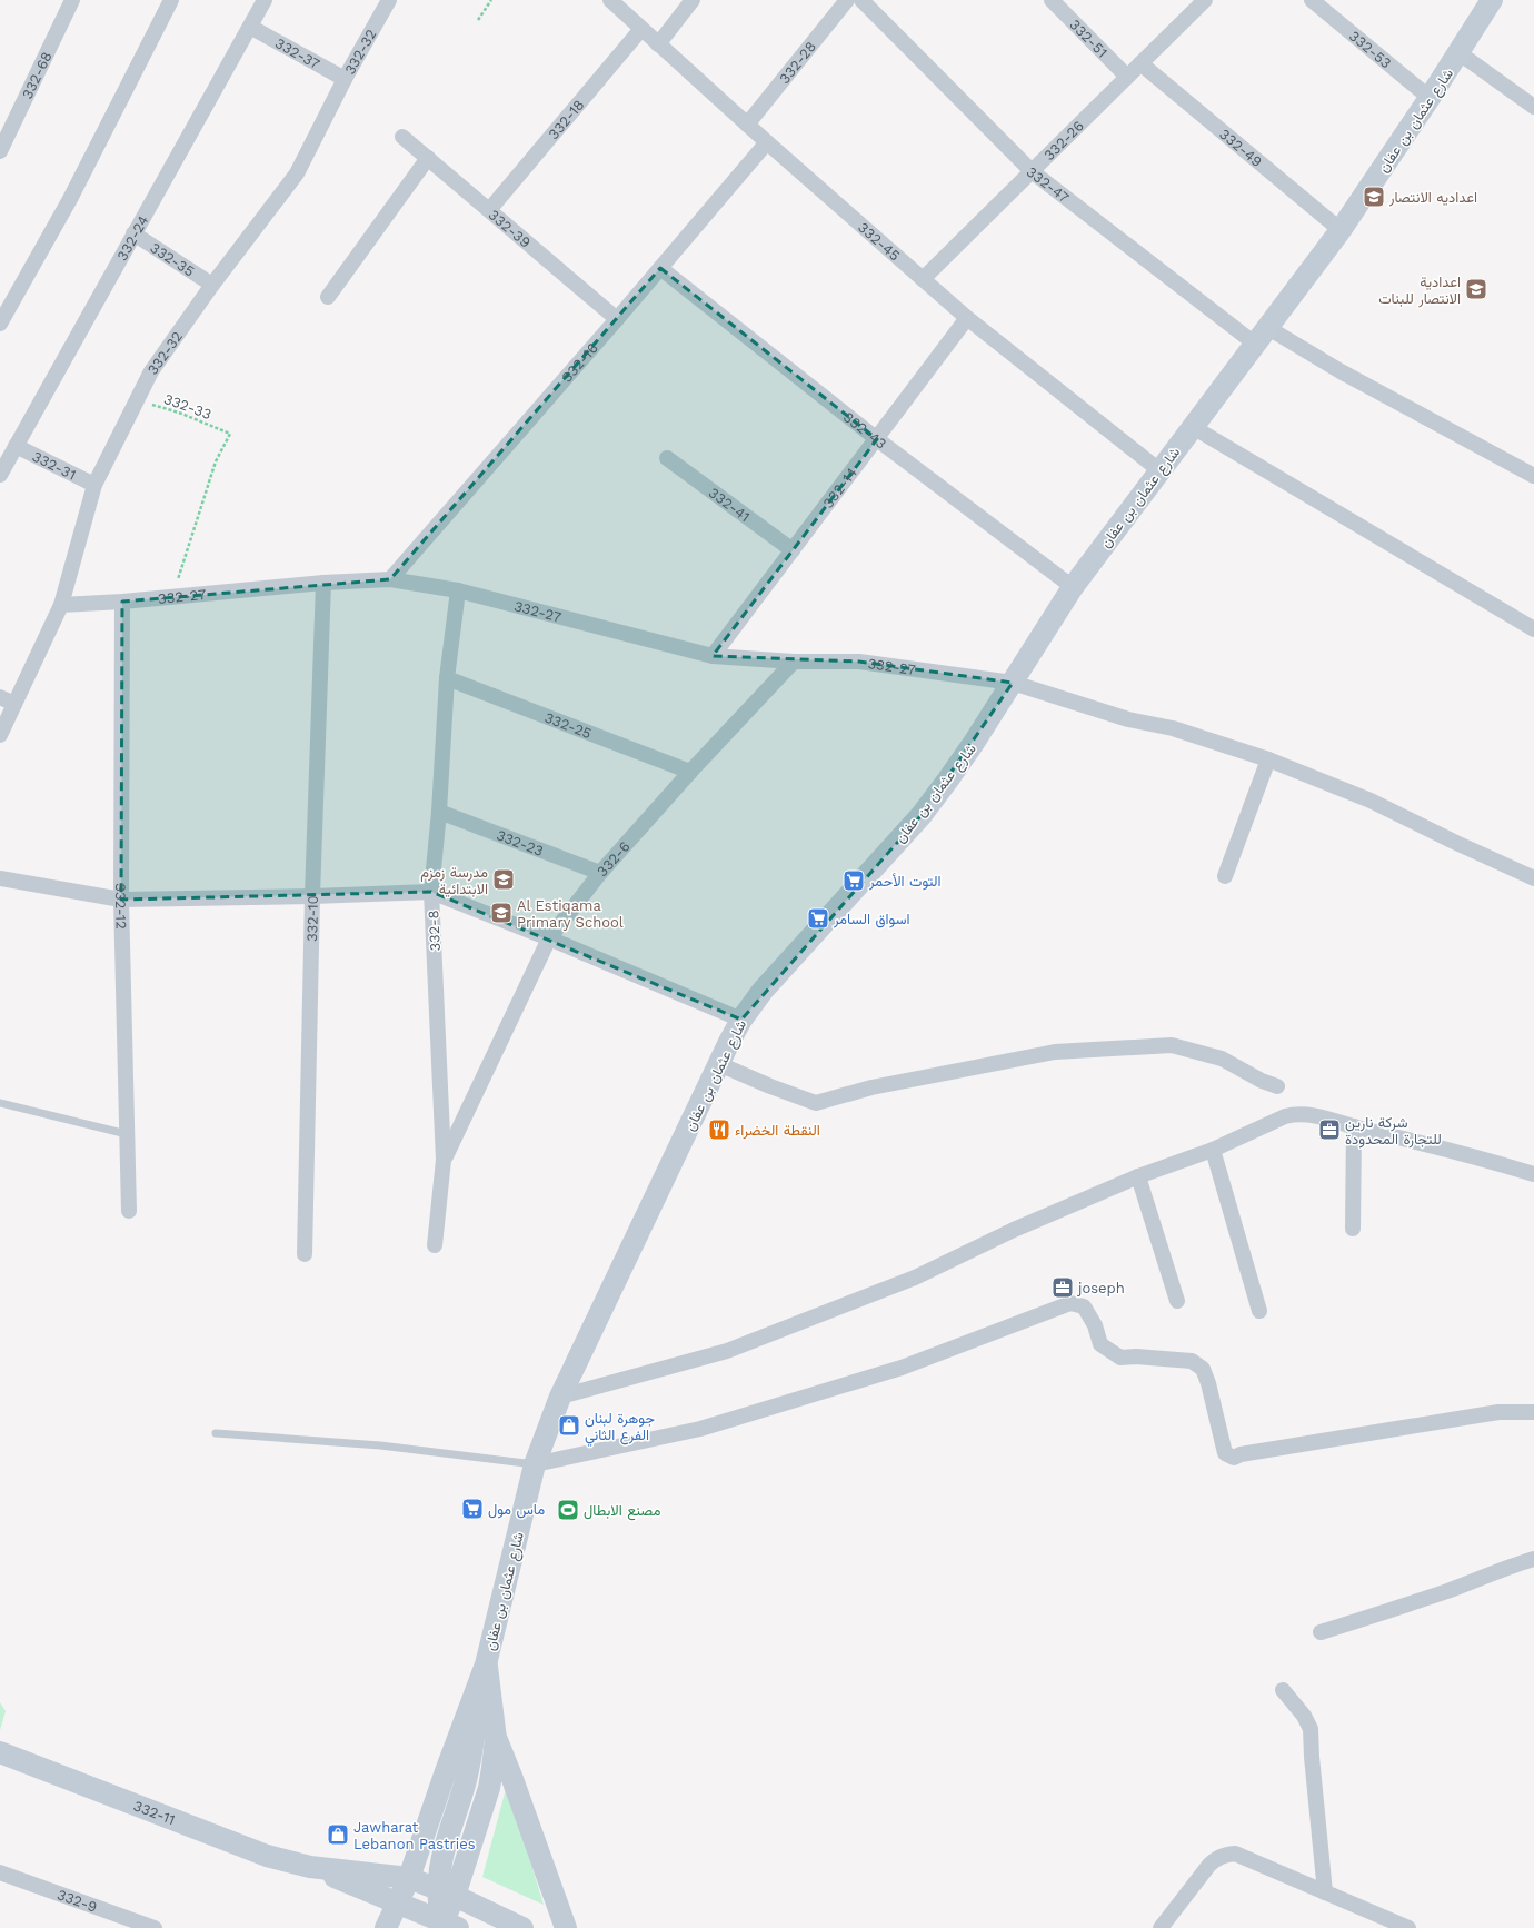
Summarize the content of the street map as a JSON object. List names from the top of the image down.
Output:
{
  "streets": {
    "street": [
      "332-51",
      "332-53",
      "332-32",
      "332-37",
      "332-28",
      "332-68",
      "332-18",
      "شارع عثمان بن عفان",
      "332-26",
      "332-49",
      "332-47",
      "332-39",
      "332-24",
      "332-45",
      "332-35",
      "332-16",
      "332-43",
      "332-31",
      "332-14",
      "332-41",
      "332-27",
      "332-25",
      "332-23",
      "332-6",
      "332-12",
      "332-10",
      "332-8",
      "332-11",
      "332-9"
    ],
    "path": ["332-33"]
  },
  "crossings": [
    ["332-51", "332-26"],
    ["332-53", "شارع عثمان بن عفان"],
    ["332-32", "332-37"],
    ["332-32", "332-35"],
    ["332-32", "332-33"],
    ["332-32", "332-31"],
    ["332-32", "332-27"],
    ["332-37", "332-24"],
    ["332-28", "332-45"],
    ["332-18", "332-39"],
    ["332-18", "332-45"],
    ["شارع عثمان بن عفان", "332-49"],
    ["شارع عثمان بن عفان", "332-47"],
    ["شارع عثمان بن عفان", "332-45"],
    ["شارع عثمان بن عفان", "332-43"],
    ["شارع عثمان بن عفان", "332-27"],
    ["شارع عثمان بن عفان", "332-11"],
    ["332-26", "332-49"],
    ["332-26", "332-47"],
    ["332-26", "332-45"],
    ["332-39", "332-16"],
    ["332-24", "332-35"],
    ["332-24", "332-31"],
    ["332-45", "332-16"],
    ["332-45", "332-14"],
    ["332-16", "332-43"],
    ["332-16", "332-27"],
    ["332-33", "332-27"],
    ["332-43", "332-14"],
    ["332-14", "332-41"],
    ["332-14", "332-27"],
    ["332-27", "332-6"],
    ["332-27", "332-12"],
    ["332-27", "332-10"],
    ["332-27", "332-8"],
    ["332-25", "332-6"],
    ["332-25", "332-8"],
    ["332-23", "332-6"],
    ["332-23", "332-8"],
    ["332-6", "332-8"]
  ],
  "places": {
    "school or university": [
      "اعداديه الانتصار",
      "اعدادية الانتصار للبنات",
      "مدرسة زمزم الابتدائية",
      "Al Estiqama Primary School"
    ],
    "supermarket": ["التوت الأحمر", "اسواق السامر", "ماس مول"],
    "restaurant": ["النقطة الخضراء"],
    "office": ["شركة نارين للتجارة المحدودة", "joseph"],
    "shop": ["جوهرة لبنان الفرع الثاني", "Jawharat Lebanon Pastries"],
    "sports": ["مصنع الابطال"]
  }
}
